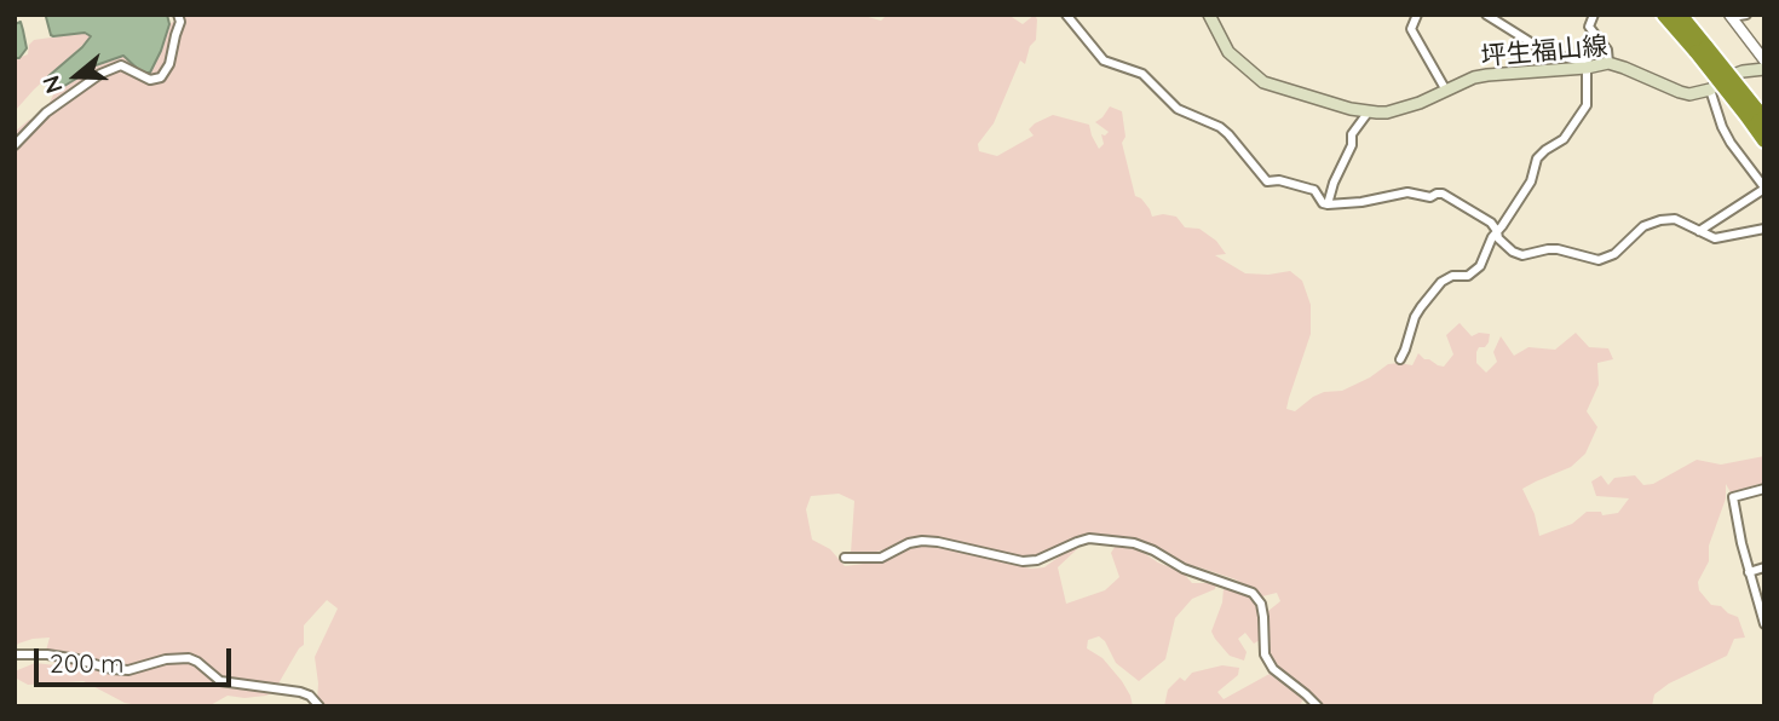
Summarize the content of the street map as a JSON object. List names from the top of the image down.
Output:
{
  "streets": {
    "main road": ["坪生福山線"]
  },
  "scale_bar": "200 m",
  "north": "left"
}
